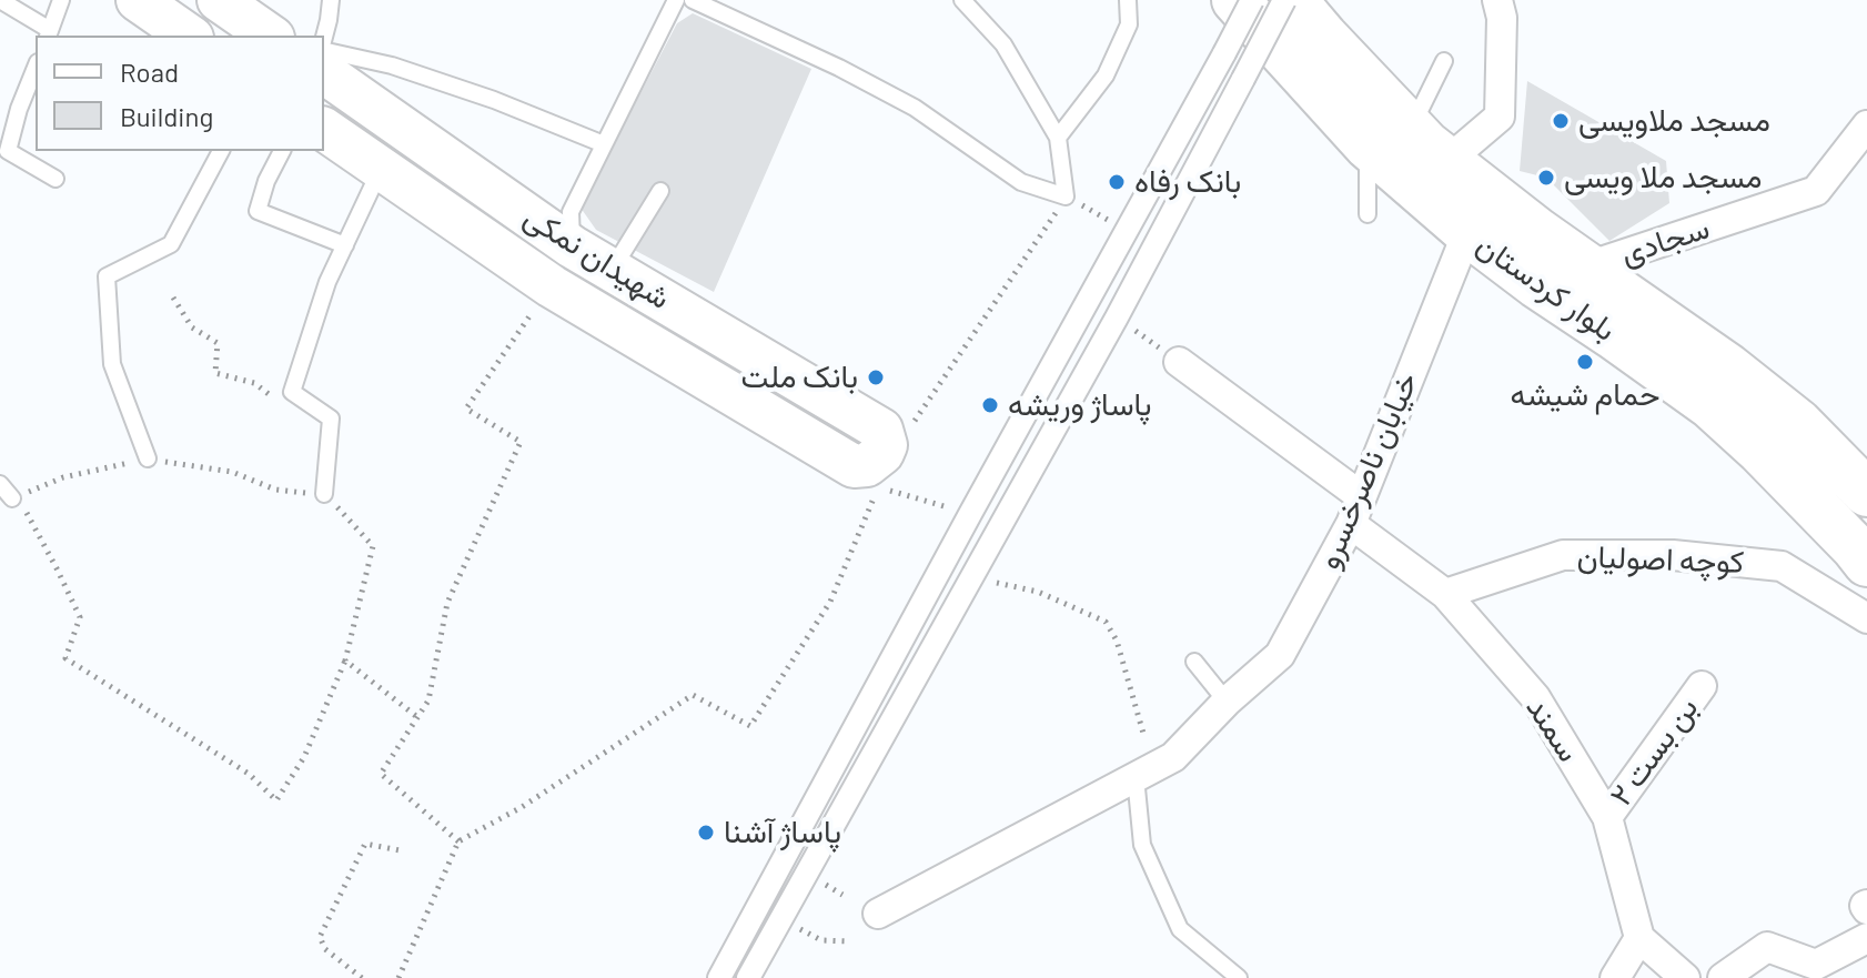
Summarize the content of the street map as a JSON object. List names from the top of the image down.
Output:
{
  "streets": {
    "main road": ["شهیدان نمکی", "بلوار کردستان"],
    "street": [
      "سجادی",
      "خیابان ناصرخسرو",
      "کوچه اصولیان",
      "سمند",
      "بن بست ۲"
    ]
  },
  "crossings": [
    ["سجادی", "بلوار کردستان"],
    ["بلوار کردستان", "خیابان ناصرخسرو"],
    ["خیابان ناصرخسرو", "سمند"],
    ["کوچه اصولیان", "سمند"],
    ["سمند", "بن بست ۲"]
  ],
  "places": [
    "مسجد ملاویسی",
    "مسجد ملا ویسی",
    "بانک رفاه",
    "حمام شیشه",
    "بانک ملت",
    "پاساژ وریشه",
    "پاساژ آشنا"
  ],
  "legend": ["Road", "Building"]
}
